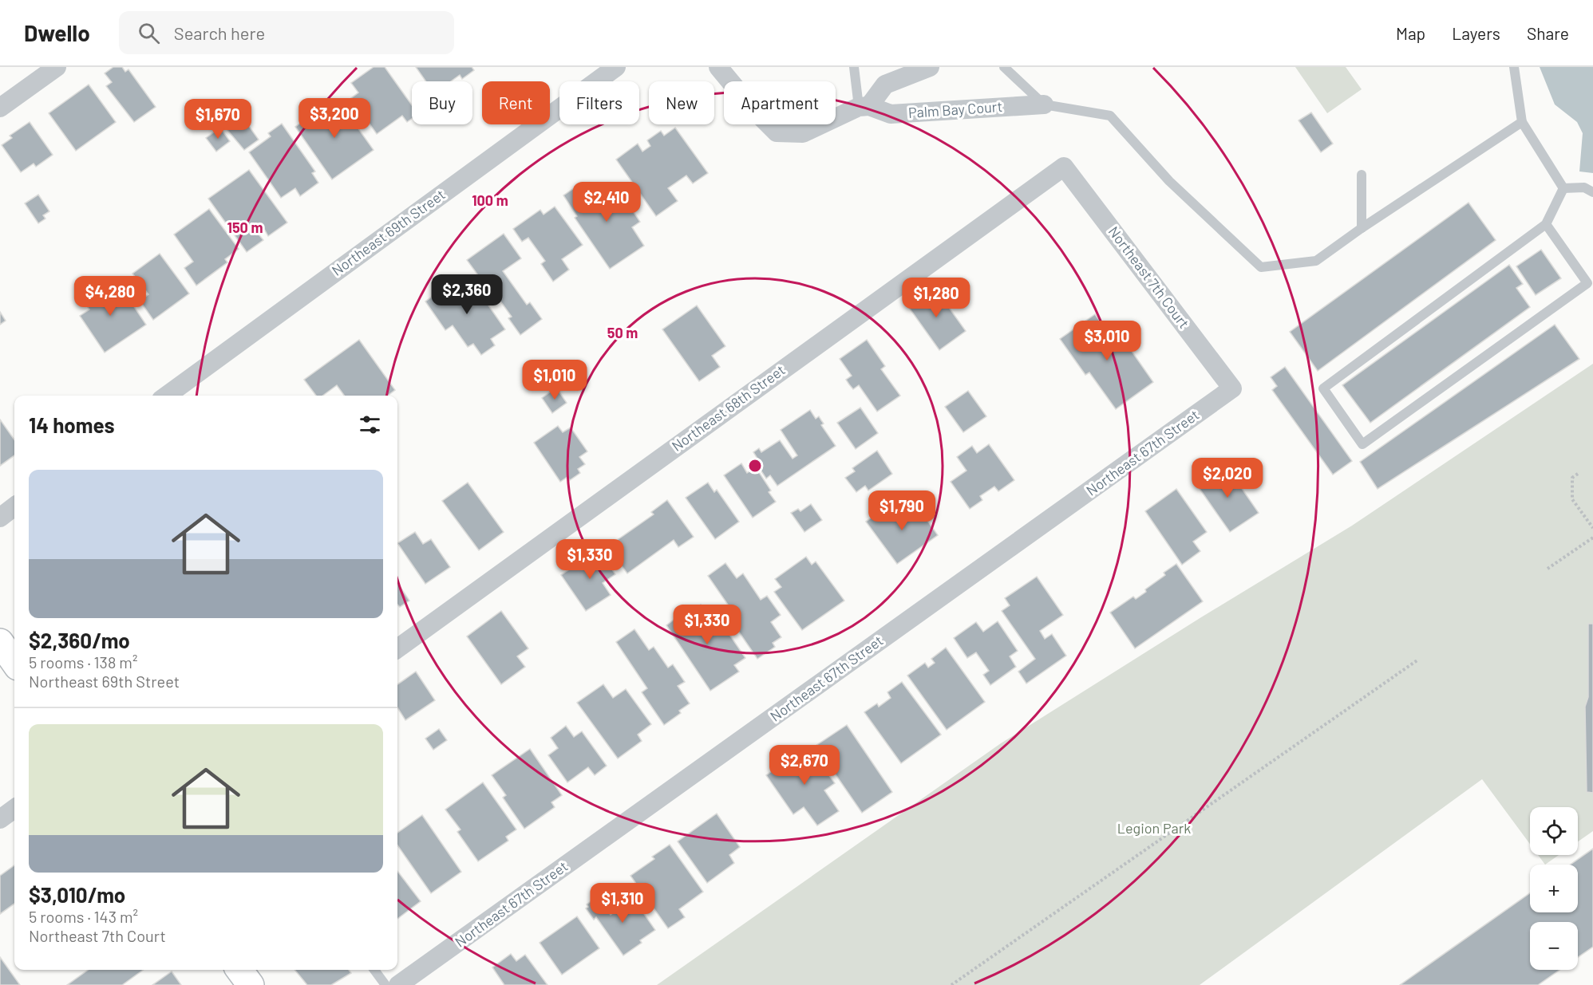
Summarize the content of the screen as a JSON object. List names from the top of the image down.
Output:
{
  "streets": {
    "street": [
      "Palm Bay Court",
      "Northeast 69th Street",
      "Northeast 7th Court",
      "Northeast 68th Street",
      "Northeast 67th Street"
    ]
  },
  "crossings": [
    ["Northeast 7th Court", "Northeast 68th Street"],
    ["Northeast 7th Court", "Northeast 67th Street"]
  ],
  "parks": ["Legion Park"],
  "page": {
    "header": "Dwello",
    "search": "Search here",
    "nav": ["Map", "Layers", "Share"],
    "chip": [
      "Buy",
      "Rent",
      "Filters",
      "New",
      "Apartment"
    ],
    "price": [
      "$3,200",
      "$1,670",
      "$2,410",
      "$2,360",
      "$4,280",
      "$1,280",
      "$3,010",
      "$1,010",
      "$2,020",
      "$1,790",
      "$1,330",
      "$1,330",
      "$2,670",
      "$1,310"
    ],
    "heading": "14 homes",
    "list": [
      {
        "name": "$2,360/mo",
        "note": "5 rooms · 138 m² · Northeast 69th Street"
      },
      {
        "name": "$3,010/mo",
        "note": "5 rooms · 143 m² · Northeast 7th Court"
      }
    ],
    "map_buttons": ["+", "−"]
  },
  "rings": ["100 m", "150 m", "50 m"]
}
